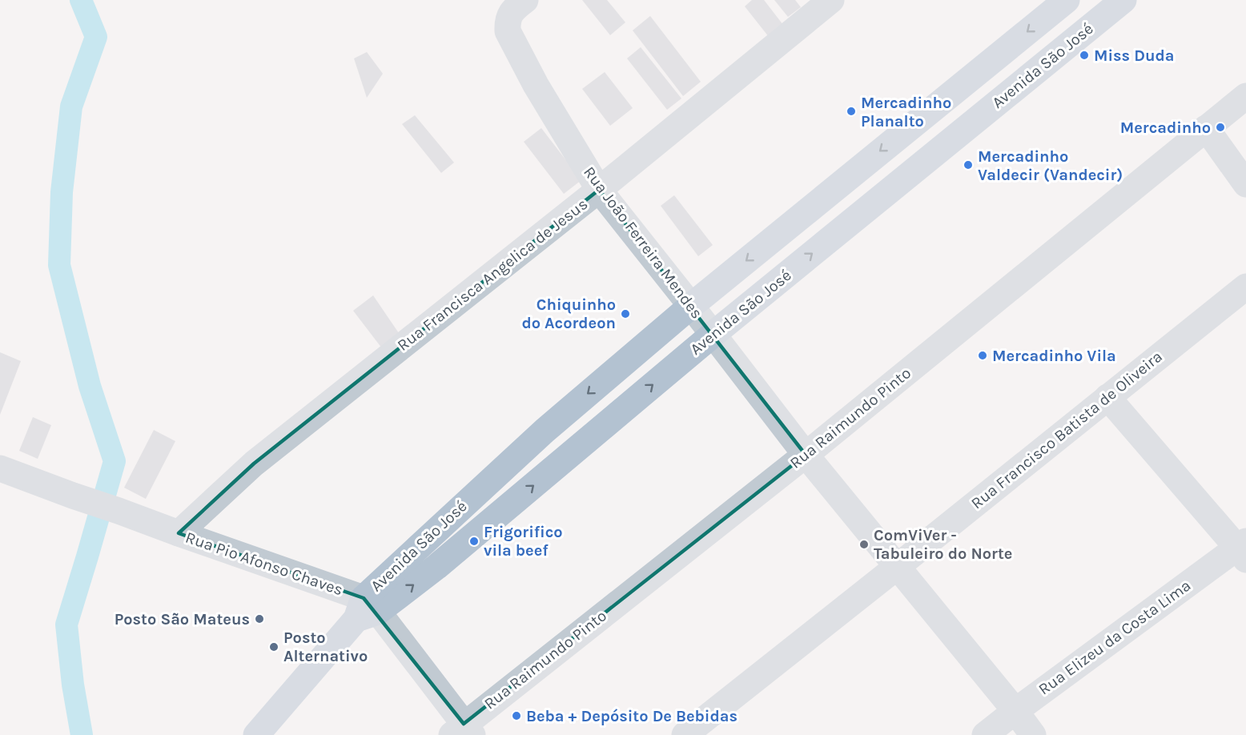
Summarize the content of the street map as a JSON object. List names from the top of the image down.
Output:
{
  "streets": {
    "main road": ["Avenida São José"],
    "street": [
      "Rua João Ferreira Mendes",
      "Rua Francisca Angelica de Jesus",
      "Rua Raimundo Pinto",
      "Rua Francisco Batista de Oliveira",
      "Rua Pio Afonso Chaves",
      "Rua Elizeu da Costa Lima"
    ]
  },
  "crossings": [
    ["Avenida São José", "Rua João Ferreira Mendes"],
    ["Avenida São José", "Rua Pio Afonso Chaves"],
    ["Rua João Ferreira Mendes", "Rua Francisca Angelica de Jesus"],
    ["Rua João Ferreira Mendes", "Rua Raimundo Pinto"],
    ["Rua João Ferreira Mendes", "Rua Francisco Batista de Oliveira"],
    ["Rua João Ferreira Mendes", "Rua Elizeu da Costa Lima"],
    ["Rua Francisca Angelica de Jesus", "Rua Pio Afonso Chaves"]
  ],
  "places": [
    "Miss Duda",
    "Mercadinho Planalto",
    "Mercadinho",
    "Mercadinho Valdecir (Vandecir)",
    "Chiquinho do Acordeon",
    "Mercadinho Vila",
    "Frigorifico vila beef",
    "ComViVer - Tabuleiro do Norte",
    "Posto São Mateus",
    "Posto Alternativo",
    "Beba + Depósito De Bebidas"
  ]
}
